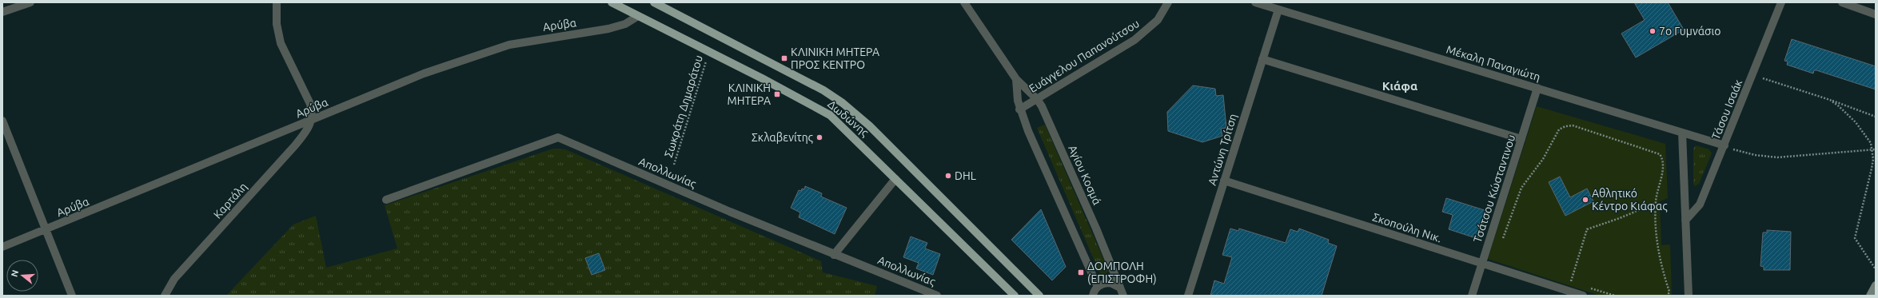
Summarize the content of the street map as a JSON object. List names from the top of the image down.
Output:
{
  "streets": {
    "main road": ["Δωδώνης"],
    "street": [
      "Αρύβα",
      "Ευάγγελου Παπανούτσου",
      "Μέκαλη Παναγιώτη",
      "Τάσου Ισαάκ",
      "Αντώνη Τρίτση",
      "Απολλωνίας",
      "Αγίου Κοσμά",
      "Τσάτσου Κώσταντινου",
      "Καρτάλη",
      "Σκοπούλη Νικ."
    ],
    "path": ["Σωκράτη Δημαράτου"]
  },
  "crossings": [
    ["Αρύβα", "Δωδώνης"],
    ["Αρύβα", "Καρτάλη"],
    ["Ευάγγελου Παπανούτσου", "Αγίου Κοσμά"],
    ["Μέκαλη Παναγιώτη", "Τάσου Ισαάκ"],
    ["Μέκαλη Παναγιώτη", "Αντώνη Τρίτση"],
    ["Μέκαλη Παναγιώτη", "Τσάτσου Κώσταντινου"],
    ["Σωκράτη Δημαράτου", "Δωδώνης"],
    ["Αντώνη Τρίτση", "Σκοπούλη Νικ."],
    ["Τσάτσου Κώσταντινου", "Σκοπούλη Νικ."]
  ],
  "districts": ["Κιάφα"],
  "places": {
    "other": [
      "7ο Γυμνάσιο",
      "Σκλαβενίτης",
      "DHL",
      "Αθλητικό Κέντρο Κιάφας"
    ],
    "transit": ["ΚΛΙΝΙΚΗ ΜΗΤΕΡΑ ΠΡΟΣ ΚΕΝΤΡΟ", "ΚΛΙΝΙΚΗ ΜΗΤΕΡΑ", "ΔΟΜΠΟΛΗ (ΕΠΙΣΤΡΟΦΗ)"]
  },
  "north": "left"
}
